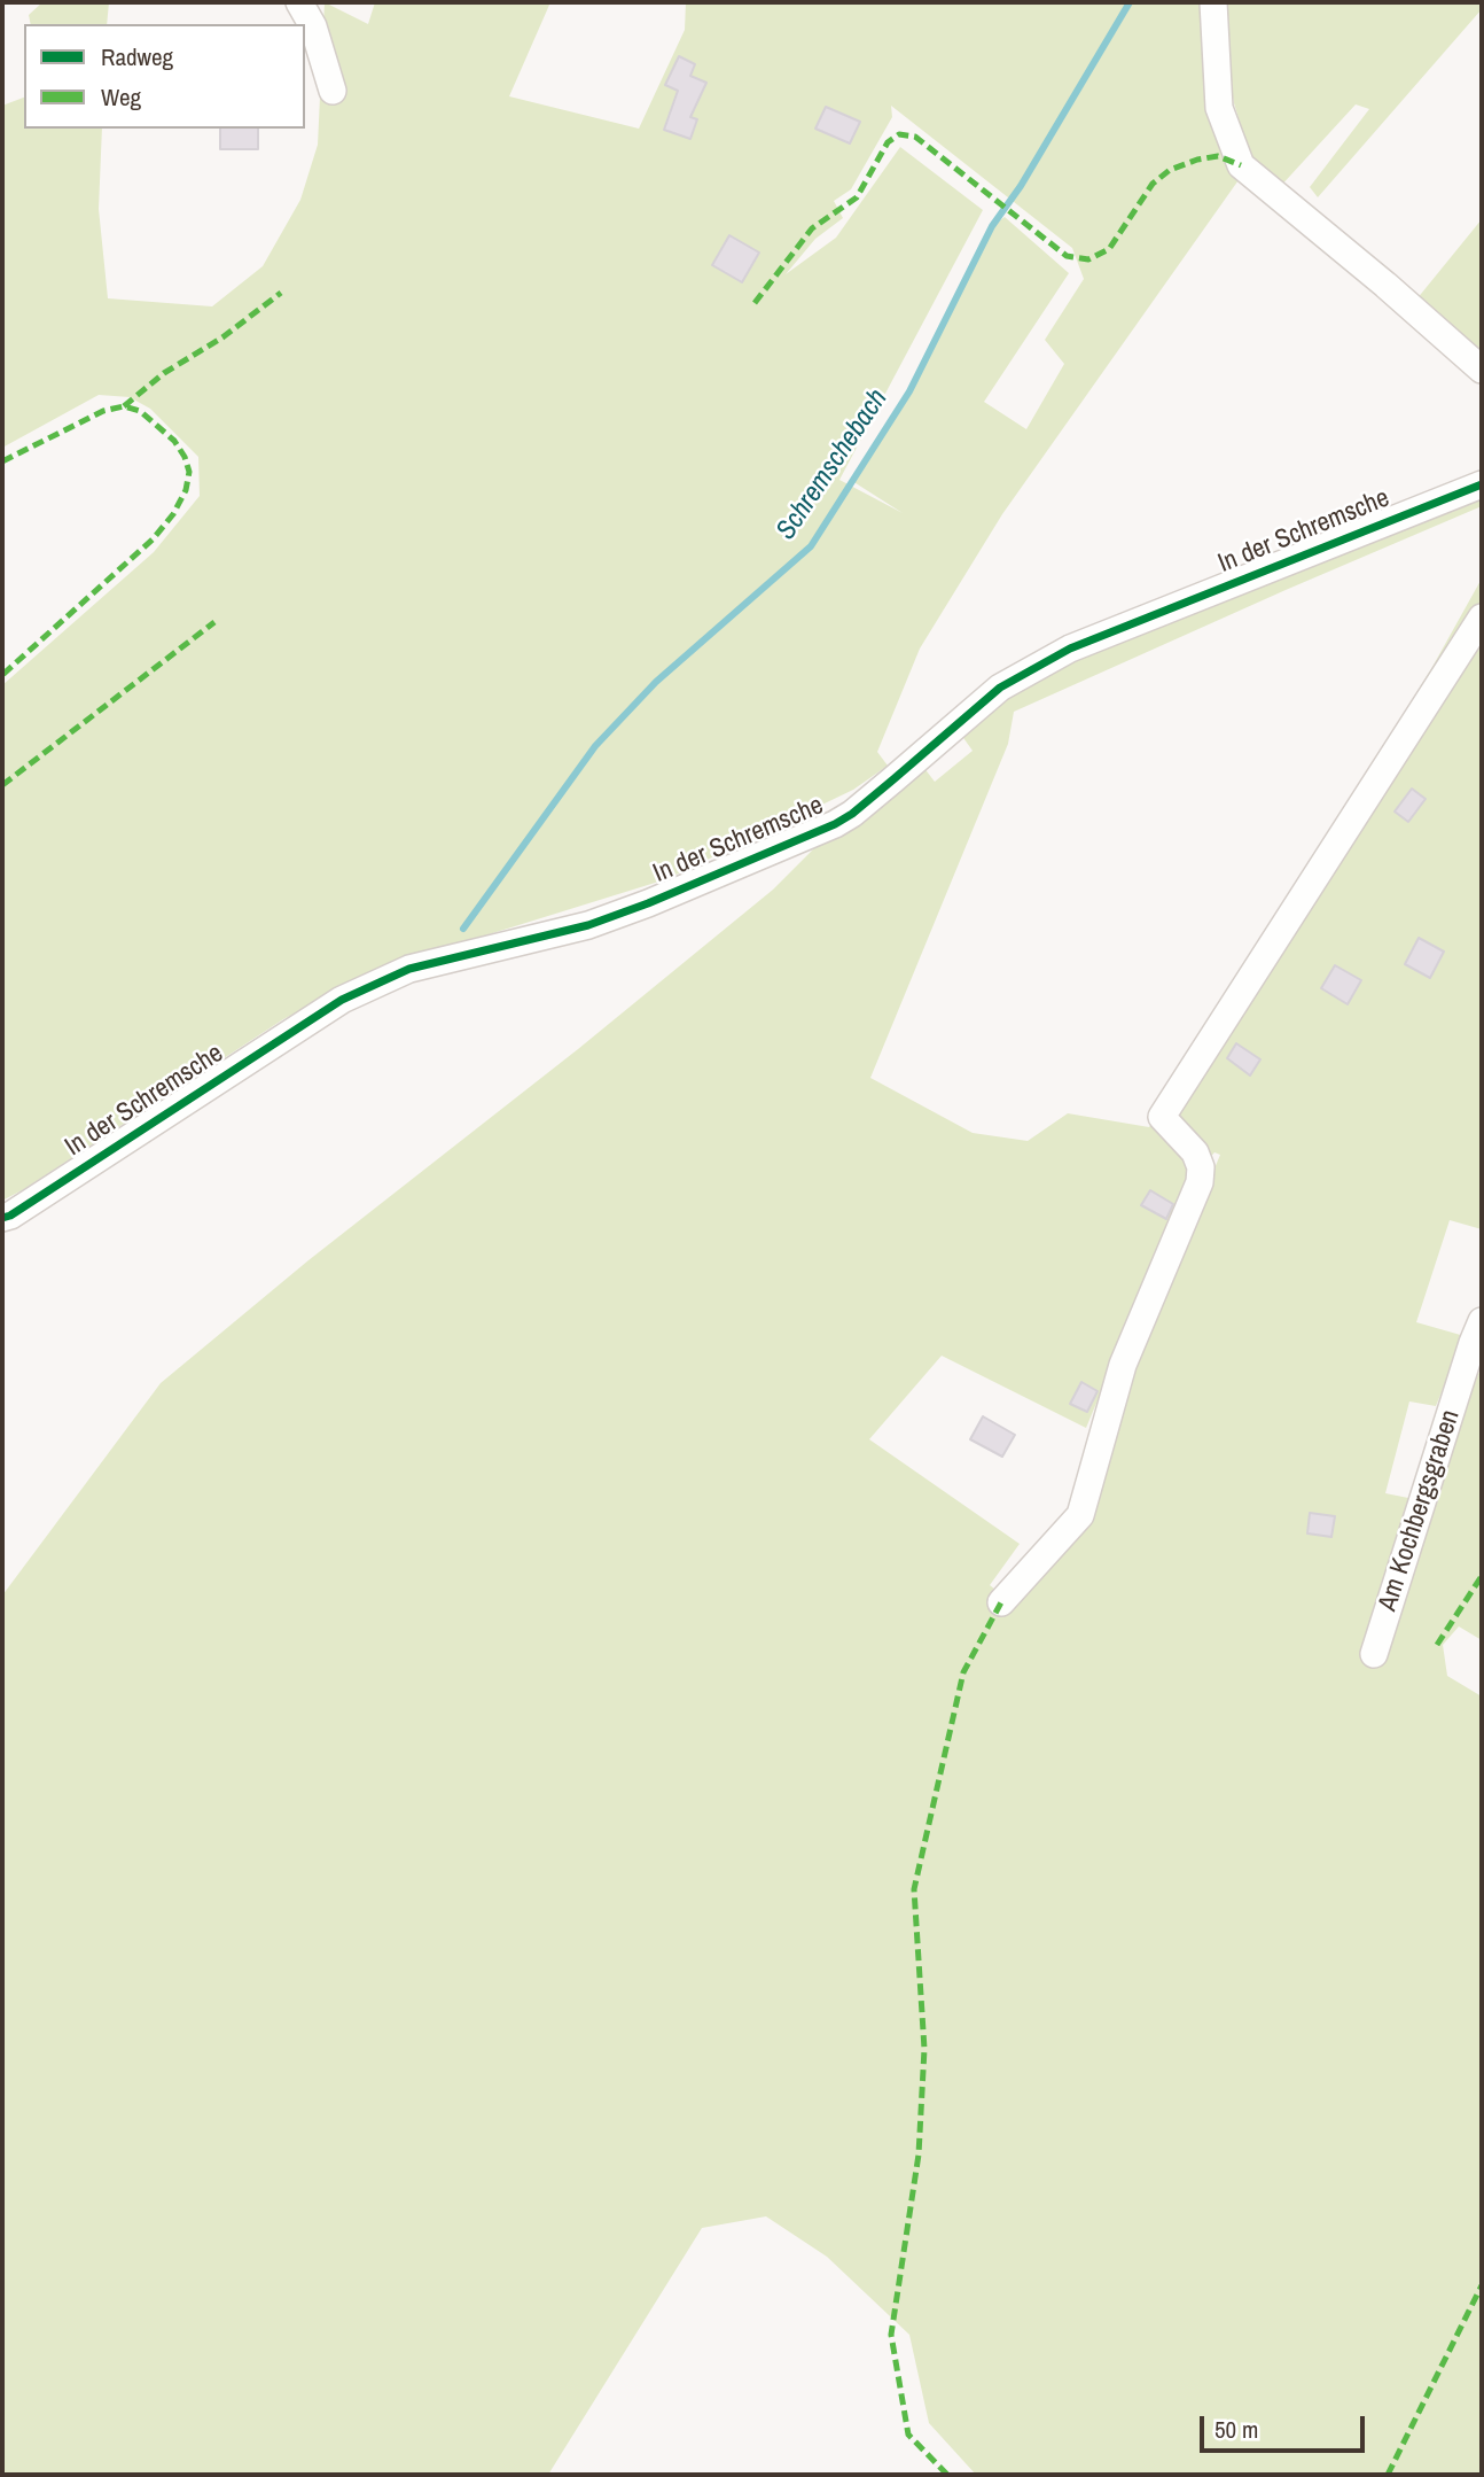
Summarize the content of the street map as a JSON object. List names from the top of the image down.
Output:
{
  "streets": {
    "street": ["In der Schremsche", "Am Kochbergsgraben"]
  },
  "water": ["Schremschebach"],
  "legend": ["Radweg", "Weg"],
  "scale_bar": "50 m"
}
